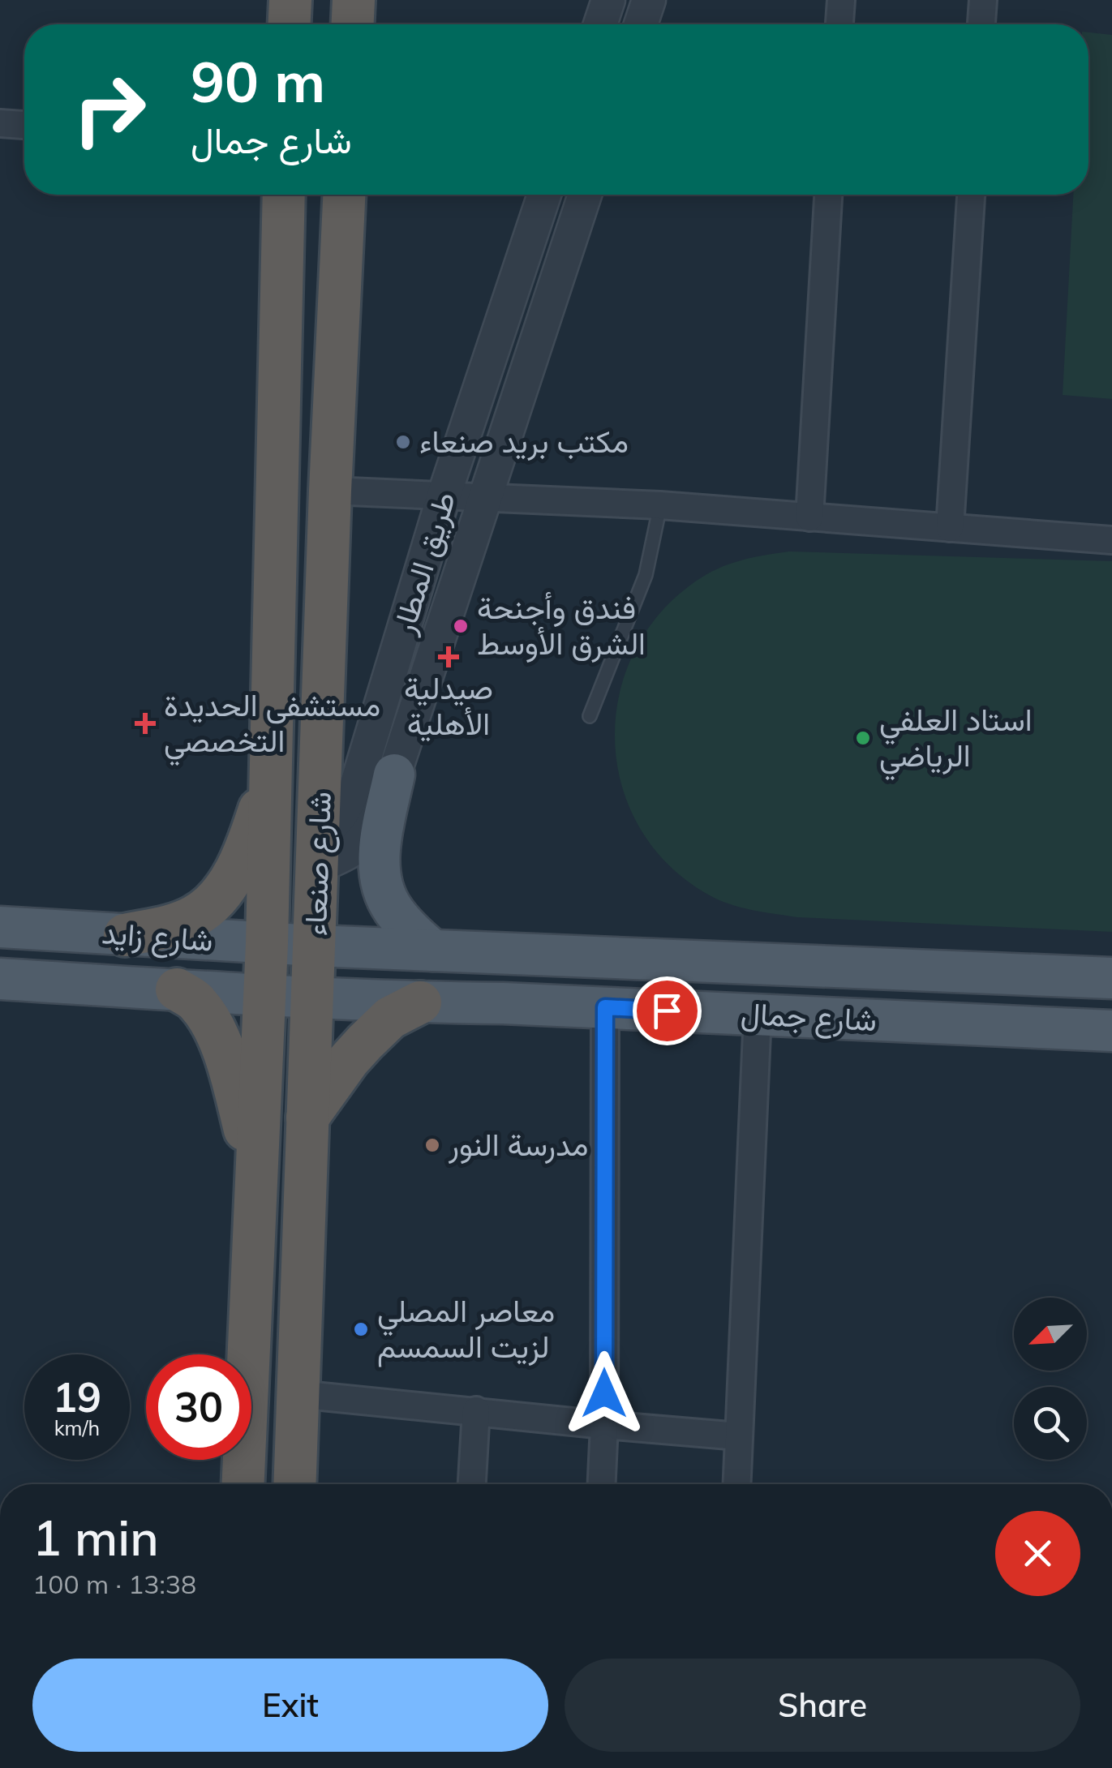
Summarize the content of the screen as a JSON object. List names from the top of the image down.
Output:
{
  "streets": {
    "highway": ["شارع صنعاء"],
    "main road": ["شارع زايد", "شارع جمال"],
    "street": ["طريق المطار"]
  },
  "crossings": [
    ["طريق المطار", "شارع صنعاء"],
    ["شارع صنعاء", "شارع زايد"],
    ["شارع صنعاء", "شارع جمال"],
    ["شارع زايد", "شارع جمال"]
  ],
  "places": {
    "other": [
      "مكتب بريد صنعاء",
      "فندق وأجنحة الشرق الأوسط",
      "استاد العلفي الرياضي",
      "مدرسة النور",
      "معاصر المصلي لزيت السمسم"
    ],
    "health": ["صيدلية الأهلية", "مستشفى الحديدة التخصصي"]
  },
  "north": "bottom left",
  "page": {
    "turn": ["90 m", "شارع جمال"],
    "speed": "19 km/h",
    "limit": "30",
    "heading": ["1 min", "100 m · 13:38"],
    "buttons": ["Exit", "Share"]
  }
}
